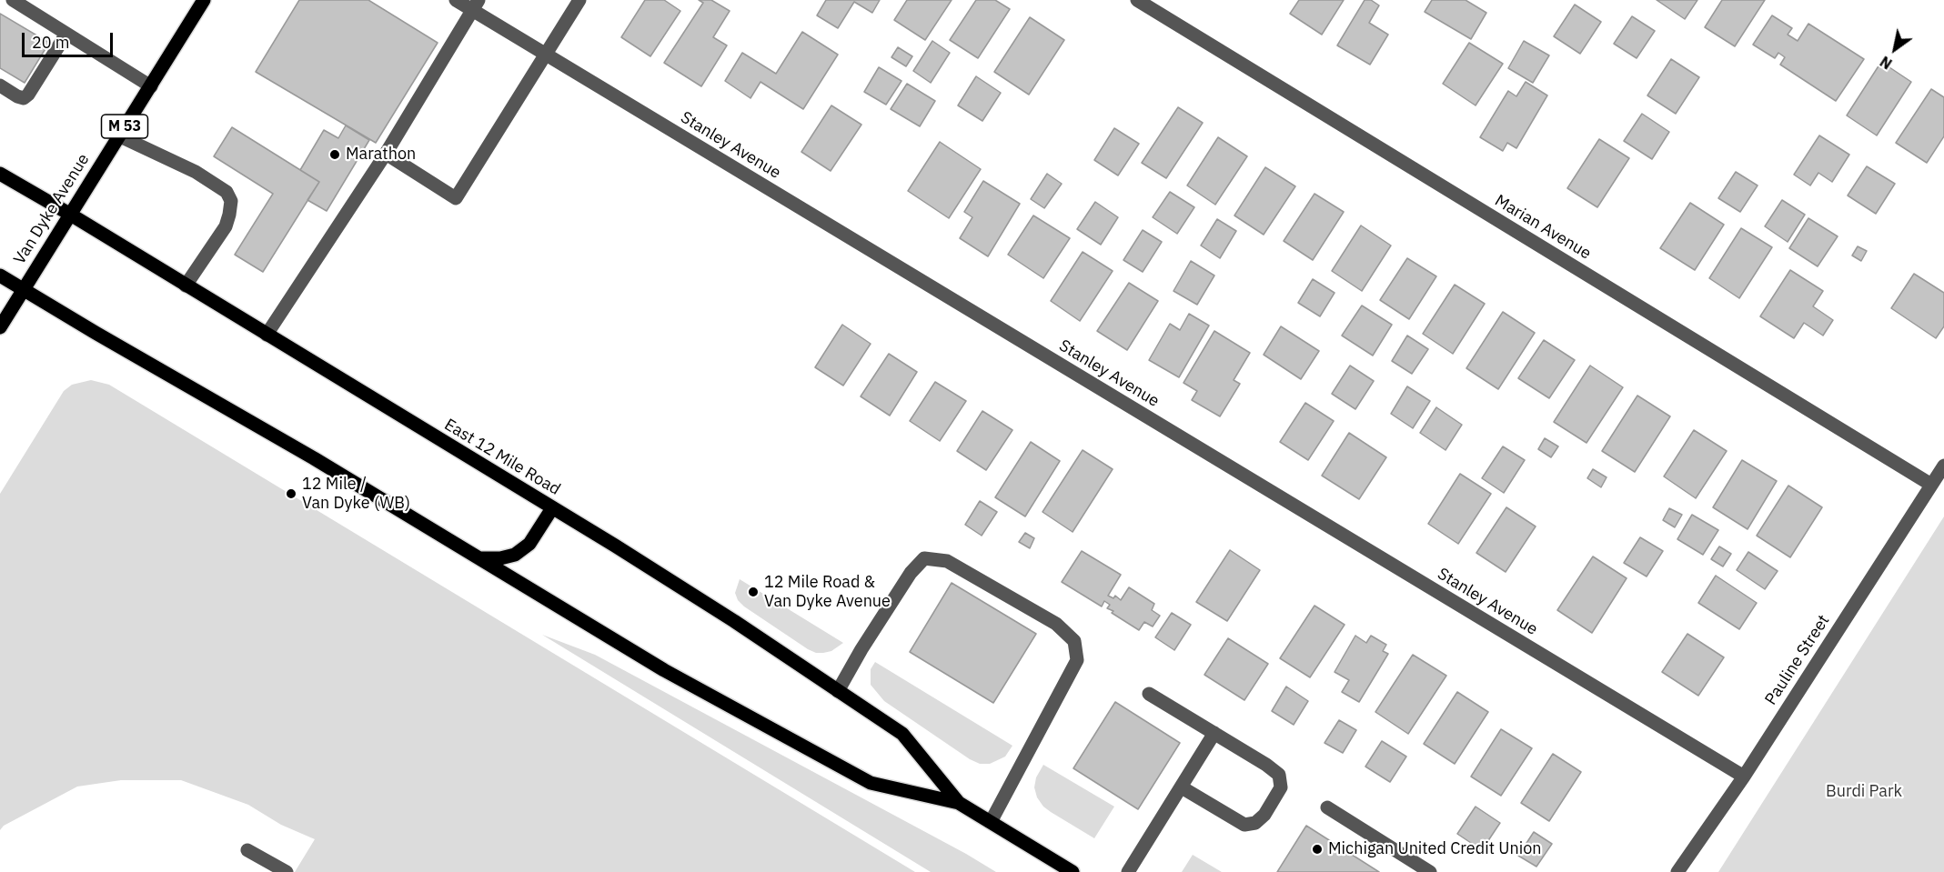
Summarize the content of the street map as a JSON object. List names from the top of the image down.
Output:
{
  "streets": {
    "main road": ["M 53", "Van Dyke Avenue", "East 12 Mile Road"],
    "street": ["Stanley Avenue", "Marian Avenue", "Pauline Street"]
  },
  "crossings": [
    ["Stanley Avenue", "Pauline Street"],
    ["Van Dyke Avenue", "East 12 Mile Road"],
    ["Marian Avenue", "Pauline Street"]
  ],
  "parks": ["Burdi Park"],
  "places": [
    "Marathon",
    "12 Mile / Van Dyke (WB)",
    "12 Mile Road & Van Dyke Avenue",
    "Michigan United Credit Union"
  ],
  "scale_bar": "20 m",
  "north": "bottom left"
}
